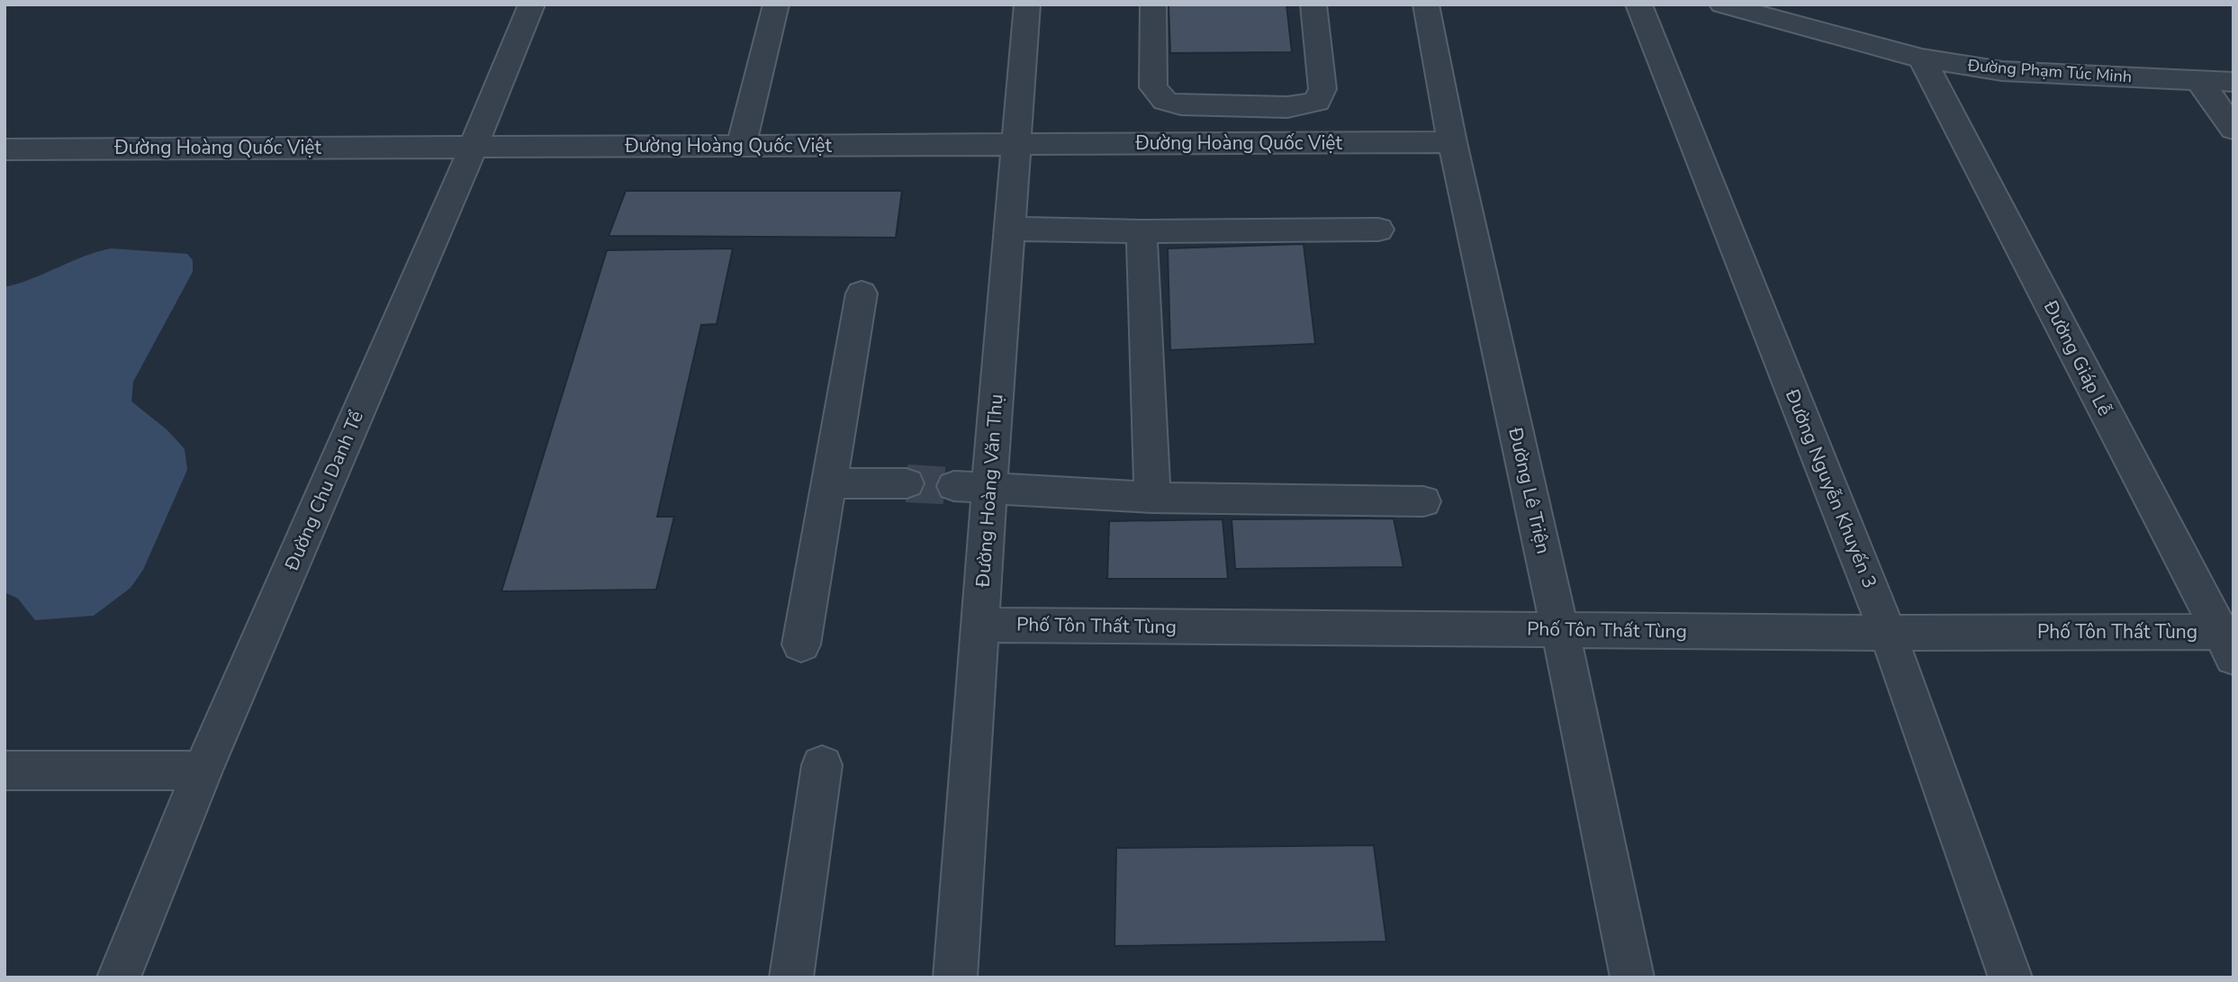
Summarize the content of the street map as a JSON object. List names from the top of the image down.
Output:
{
  "streets": {
    "street": [
      "Đường Phạm Túc Minh",
      "Đường Hoàng Quốc Việt",
      "Đường Giáp Lễ",
      "Đường Nguyễn Khuyến 3",
      "Đường Chu Danh Tể",
      "Đường Hoàng Văn Thụ",
      "Đường Lê Triện",
      "Phố Tôn Thất Tùng"
    ]
  },
  "crossings": [
    ["Đường Phạm Túc Minh", "Đường Giáp Lễ"],
    ["Đường Hoàng Quốc Việt", "Đường Chu Danh Tể"],
    ["Đường Hoàng Quốc Việt", "Đường Hoàng Văn Thụ"],
    ["Đường Hoàng Quốc Việt", "Đường Lê Triện"],
    ["Đường Giáp Lễ", "Phố Tôn Thất Tùng"],
    ["Đường Nguyễn Khuyến 3", "Phố Tôn Thất Tùng"],
    ["Đường Hoàng Văn Thụ", "Phố Tôn Thất Tùng"],
    ["Đường Lê Triện", "Phố Tôn Thất Tùng"]
  ]
}
